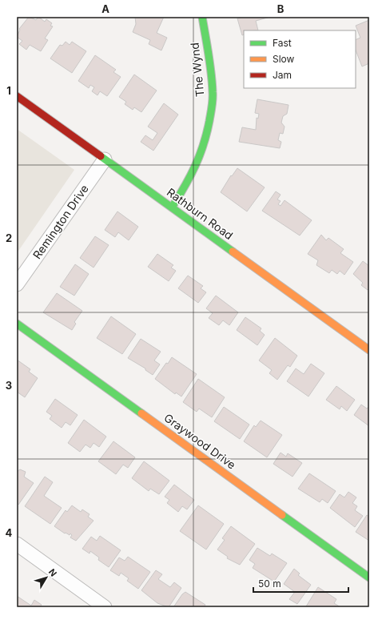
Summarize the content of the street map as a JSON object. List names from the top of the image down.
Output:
{
  "streets": {
    "street": [
      "The Wynd",
      "Rathburn Road",
      "Remington Drive",
      "Graywood Drive"
    ]
  },
  "crossings": [
    ["The Wynd", "Rathburn Road"],
    ["Rathburn Road", "Remington Drive"]
  ],
  "legend": ["Fast", "Slow", "Jam"],
  "scale_bar": "50 m",
  "north": "top right",
  "grid": {
    "columns": ["A", "B"],
    "rows": [
      "1",
      "2",
      "3",
      "4"
    ]
  }
}
